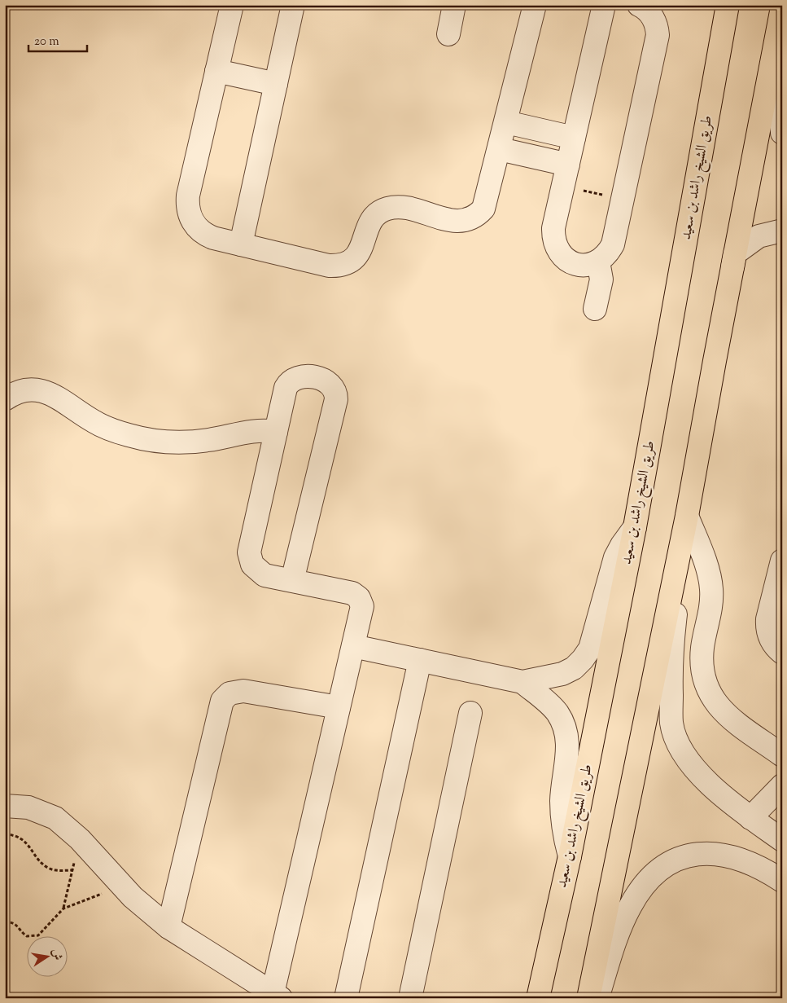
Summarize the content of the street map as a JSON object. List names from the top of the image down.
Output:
{
  "streets": {
    "main road": ["طريق الشيخ راشد بن سعيد"]
  },
  "scale_bar": "20 m",
  "north": "right"
}
